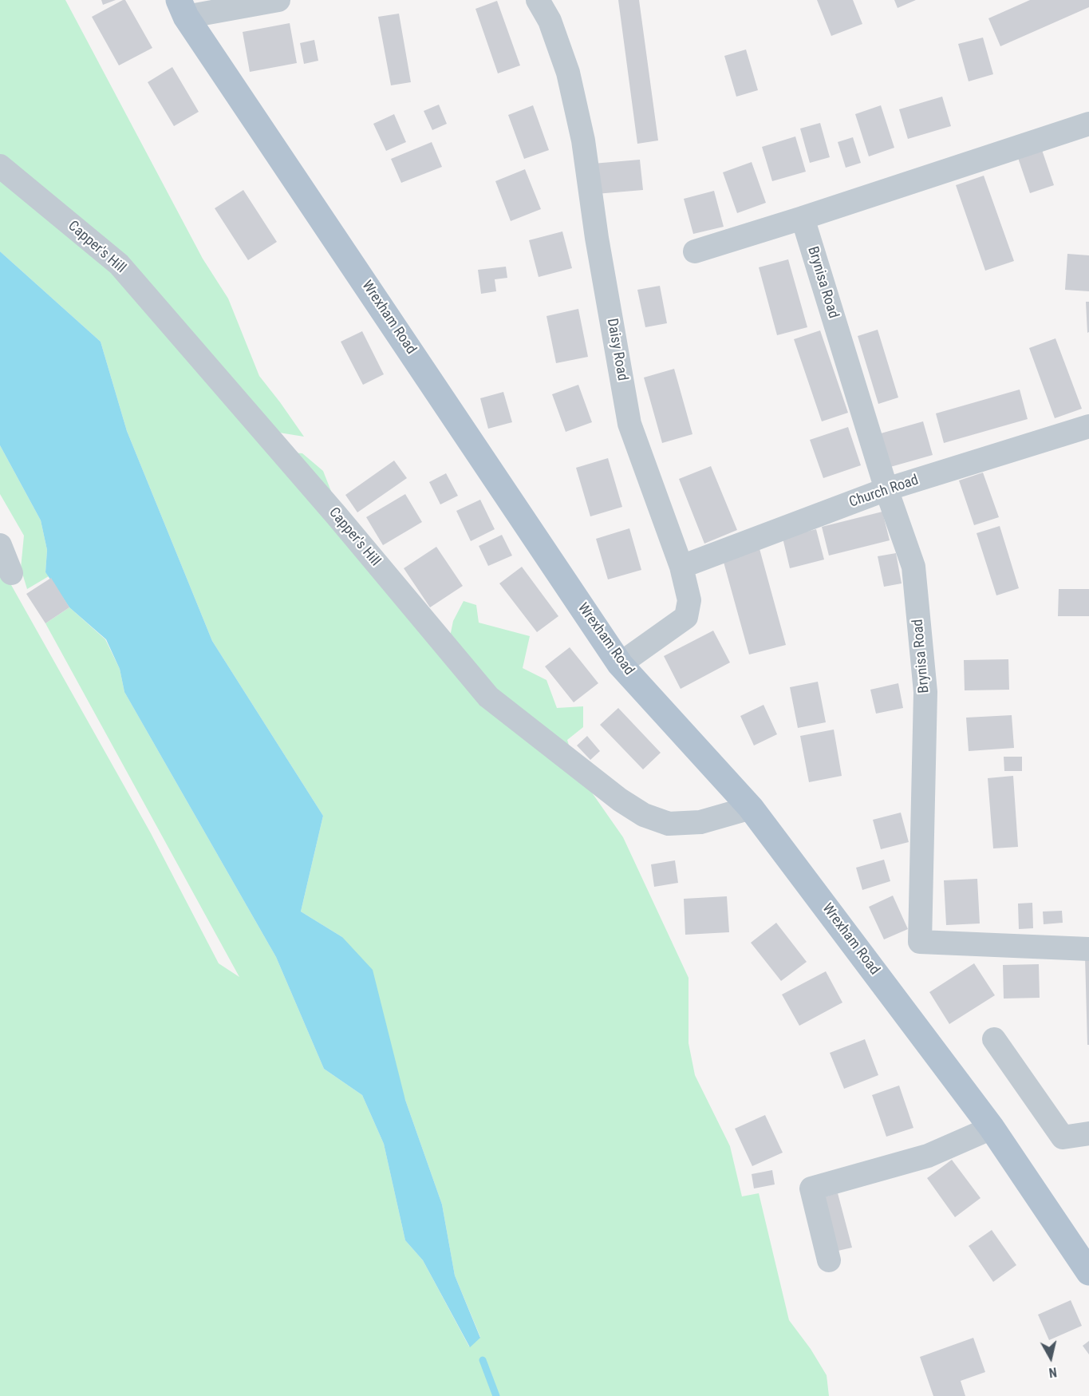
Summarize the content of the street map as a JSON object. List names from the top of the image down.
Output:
{
  "streets": {
    "main road": ["Wrexham Road"],
    "street": [
      "Capper's Hill",
      "Brynisa Road",
      "Daisy Road",
      "Church Road"
    ]
  },
  "crossings": [
    ["Capper's Hill", "Wrexham Road"],
    ["Brynisa Road", "Church Road"],
    ["Wrexham Road", "Daisy Road"],
    ["Daisy Road", "Church Road"]
  ],
  "north": "bottom"
}
